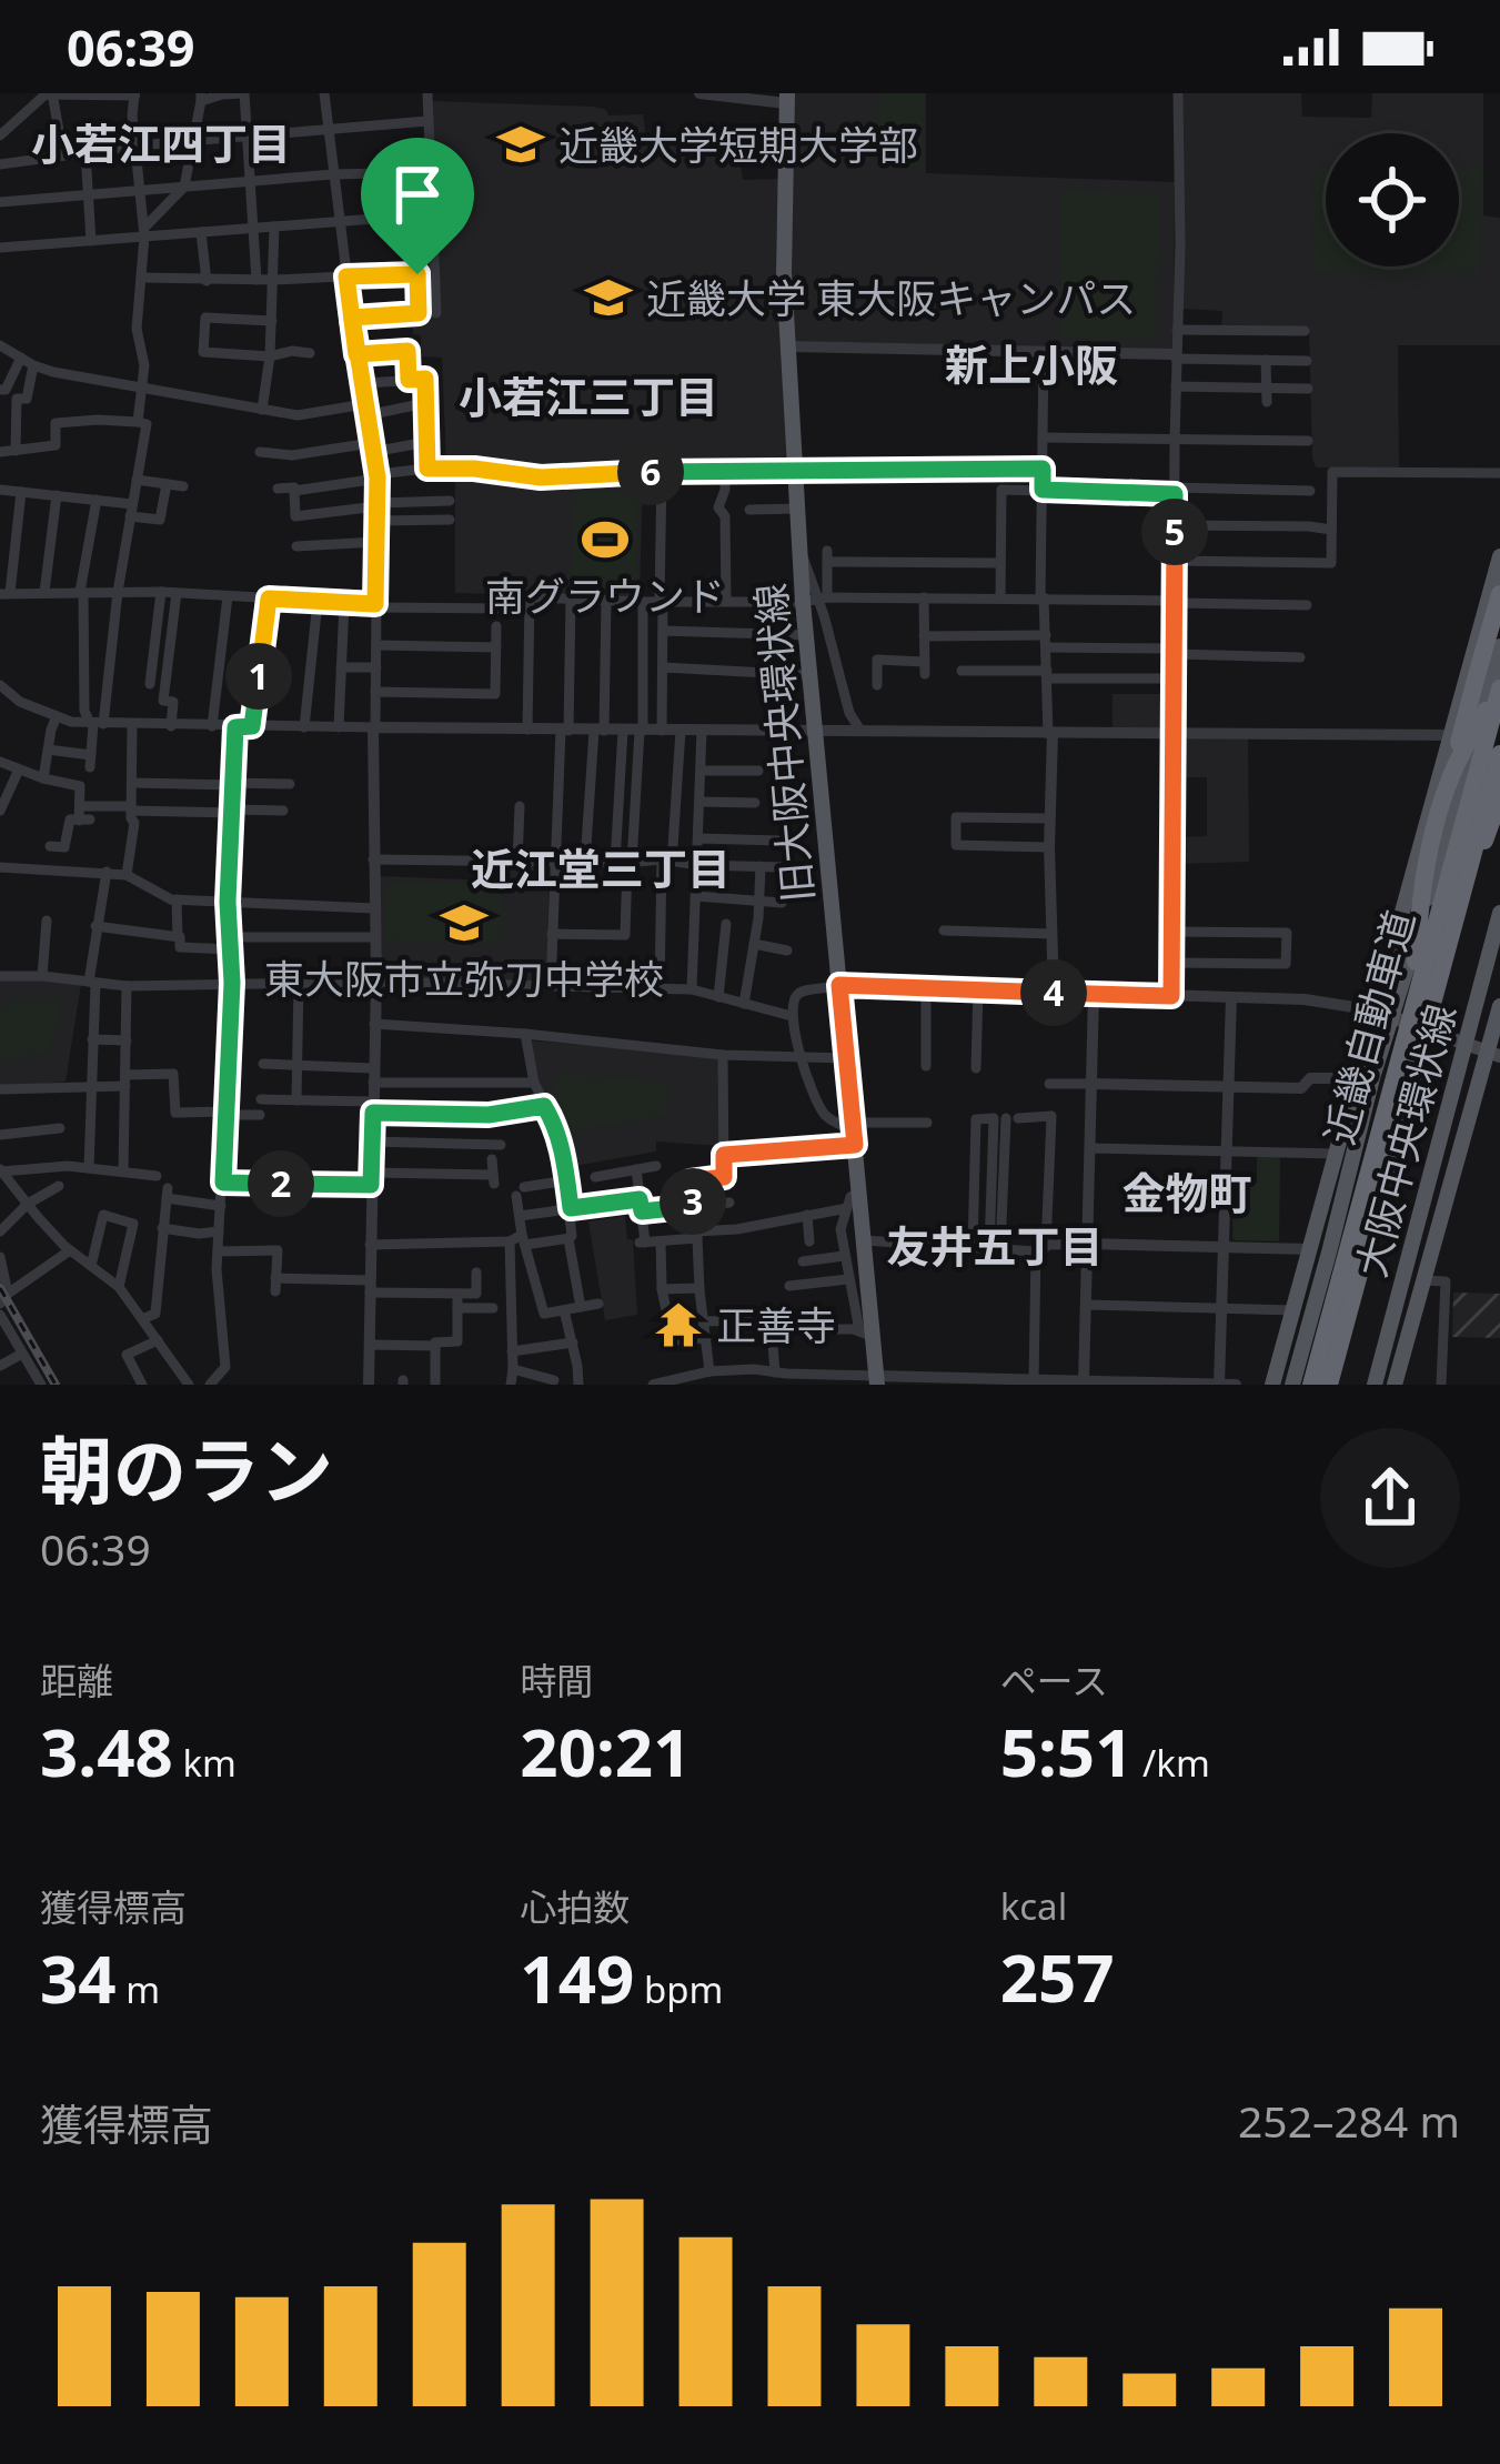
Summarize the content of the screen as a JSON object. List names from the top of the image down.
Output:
{
  "streets": {
    "highway": ["近畿自動車道"],
    "main road": ["旧大阪中央環状線", "大阪中央環状線"]
  },
  "districts": [
    "小若江四丁目",
    "新上小阪",
    "小若江三丁目",
    "近江堂三丁目",
    "金物町",
    "友井五丁目"
  ],
  "places": {
    "school or university": ["近畿大学短期大学部", "近畿大学 東大阪キャンパス", "東大阪市立弥刀中学校"],
    "sports": ["南グラウンド"],
    "temple": ["正善寺"]
  },
  "page": {
    "status": "06:39",
    "pins": [
      "6",
      "5",
      "1",
      "4",
      "2",
      "3"
    ],
    "heading": ["朝のラン", "06:39"],
    "stats": [
      ["距離", "3.48 km"],
      ["時間", "20:21"],
      ["ペース", "5:51 /km"],
      ["獲得標高", "34 m"],
      ["心拍数", "149 bpm"],
      ["kcal", "257"]
    ],
    "chart": ["獲得標高", "252–284 m"]
  }
}
